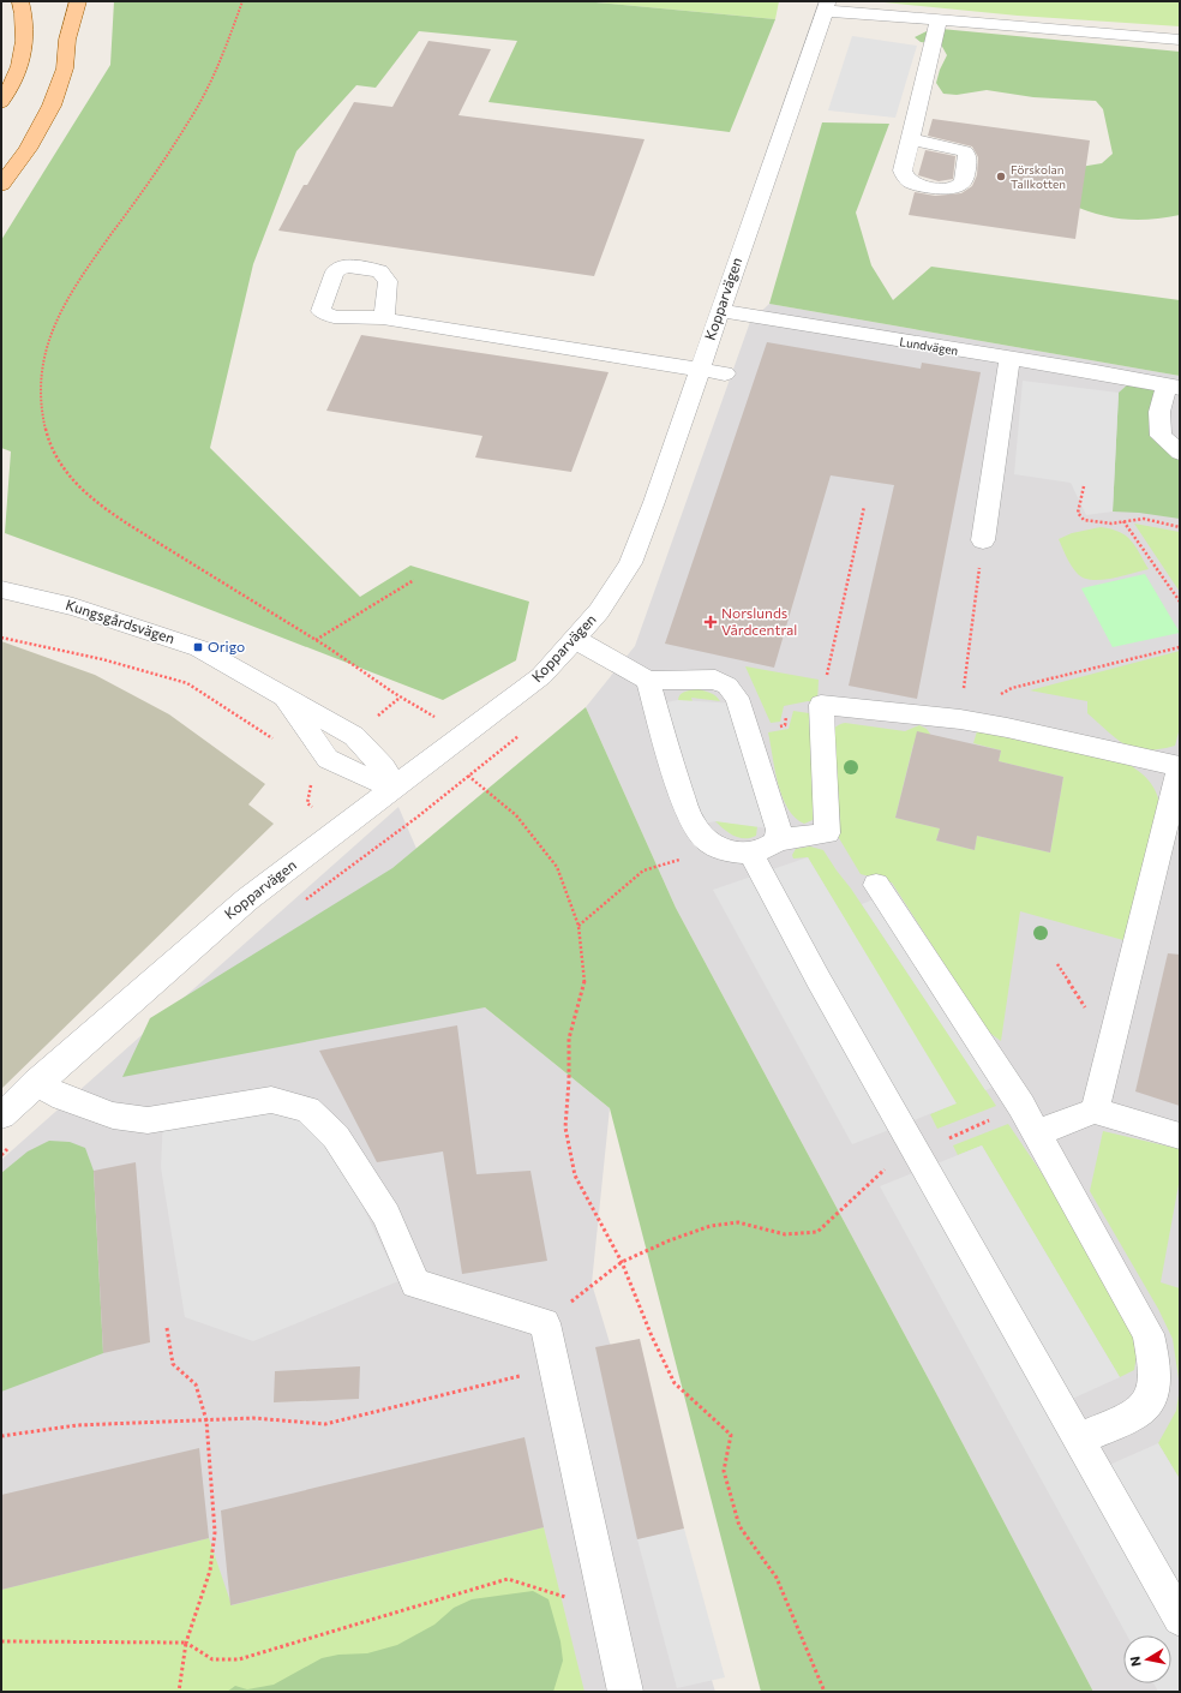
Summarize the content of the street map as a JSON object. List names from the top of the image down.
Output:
{
  "streets": {
    "street": ["Kopparvägen", "Lundvägen", "Kungsgårdsvägen"]
  },
  "crossings": [
    ["Kopparvägen", "Lundvägen"],
    ["Kopparvägen", "Kungsgårdsvägen"]
  ],
  "places": {
    "other": ["Förskolan Tallkotten"],
    "health": ["Norslunds Vårdcentral"],
    "transit": ["Origo"]
  },
  "north": "left"
}
